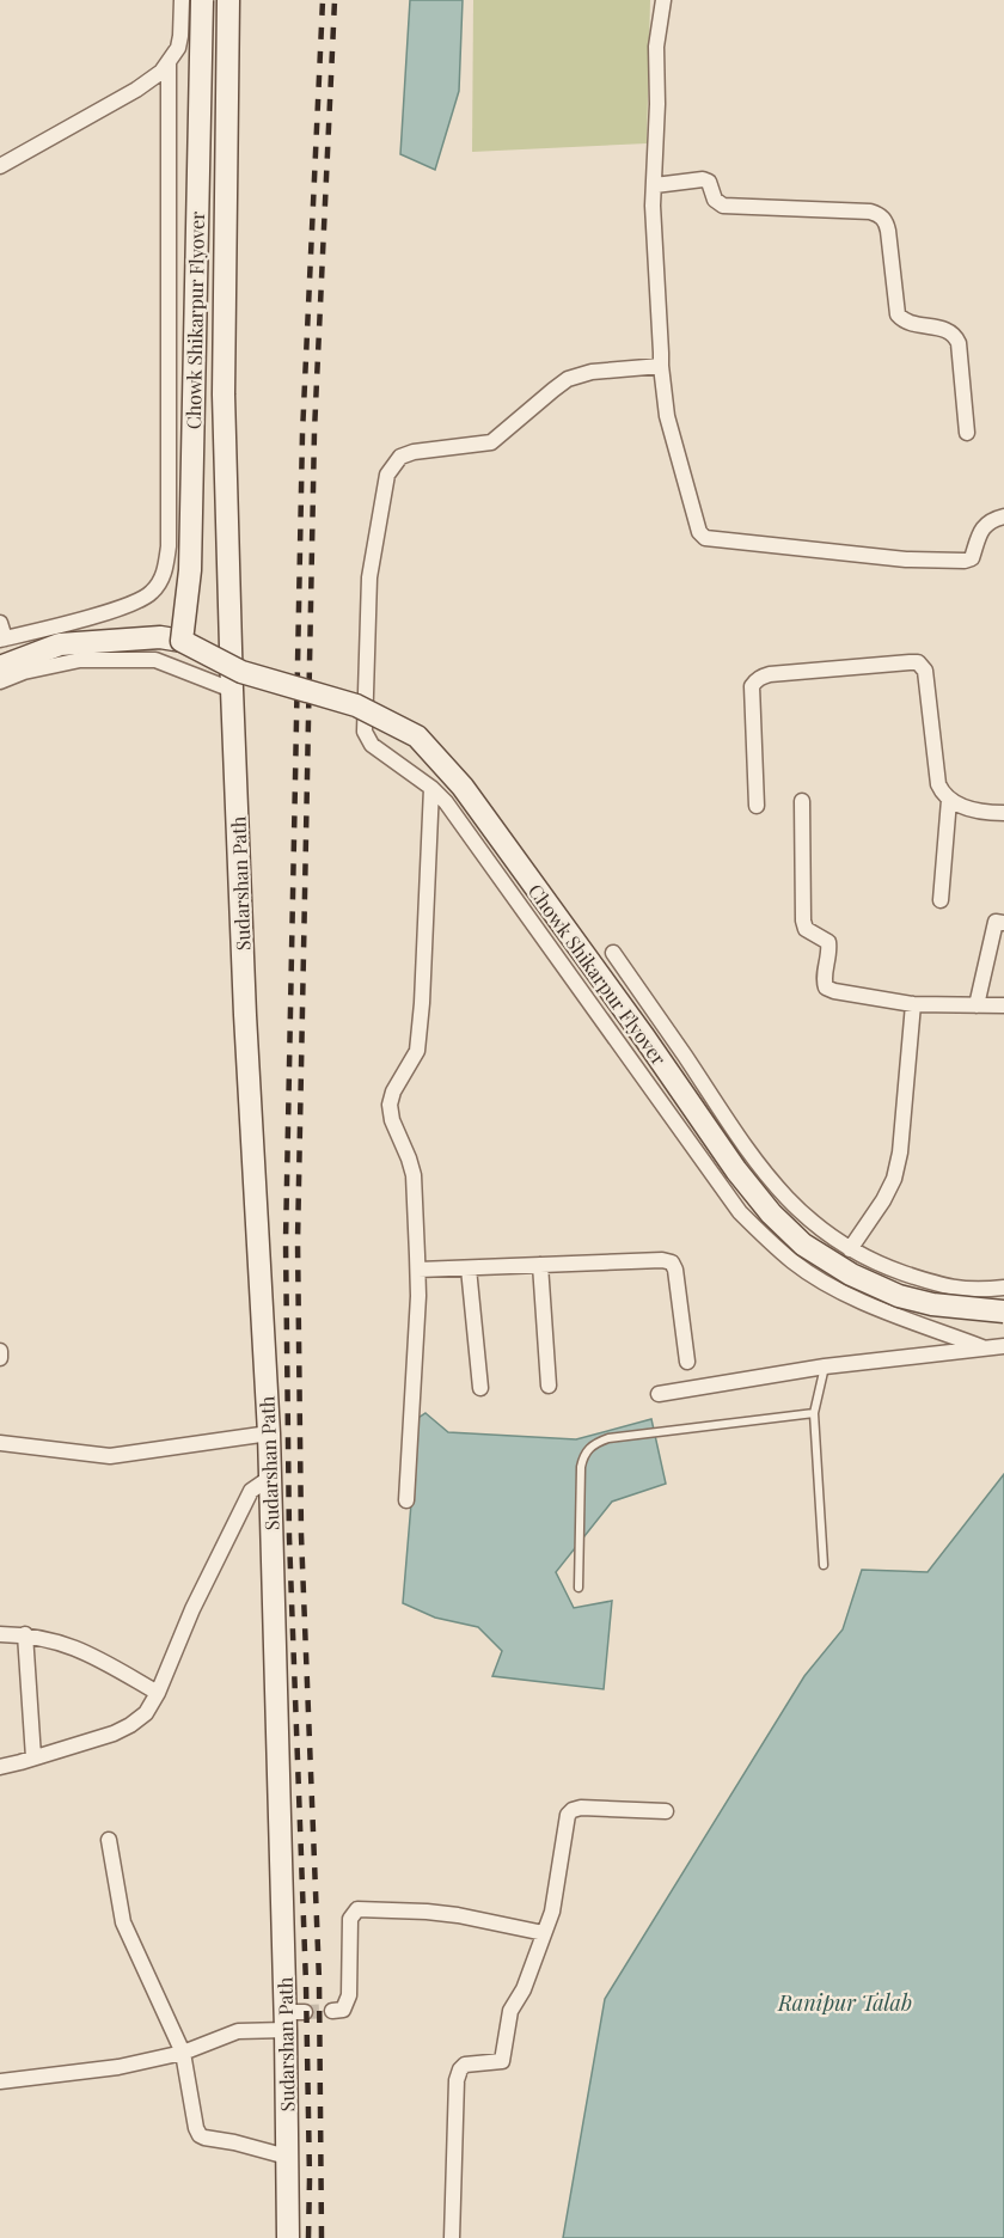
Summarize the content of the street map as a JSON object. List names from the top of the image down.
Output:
{
  "streets": {
    "main road": ["Chowk Shikarpur Flyover", "Sudarshan Path"]
  },
  "water": ["Ranipur Talab"]
}
